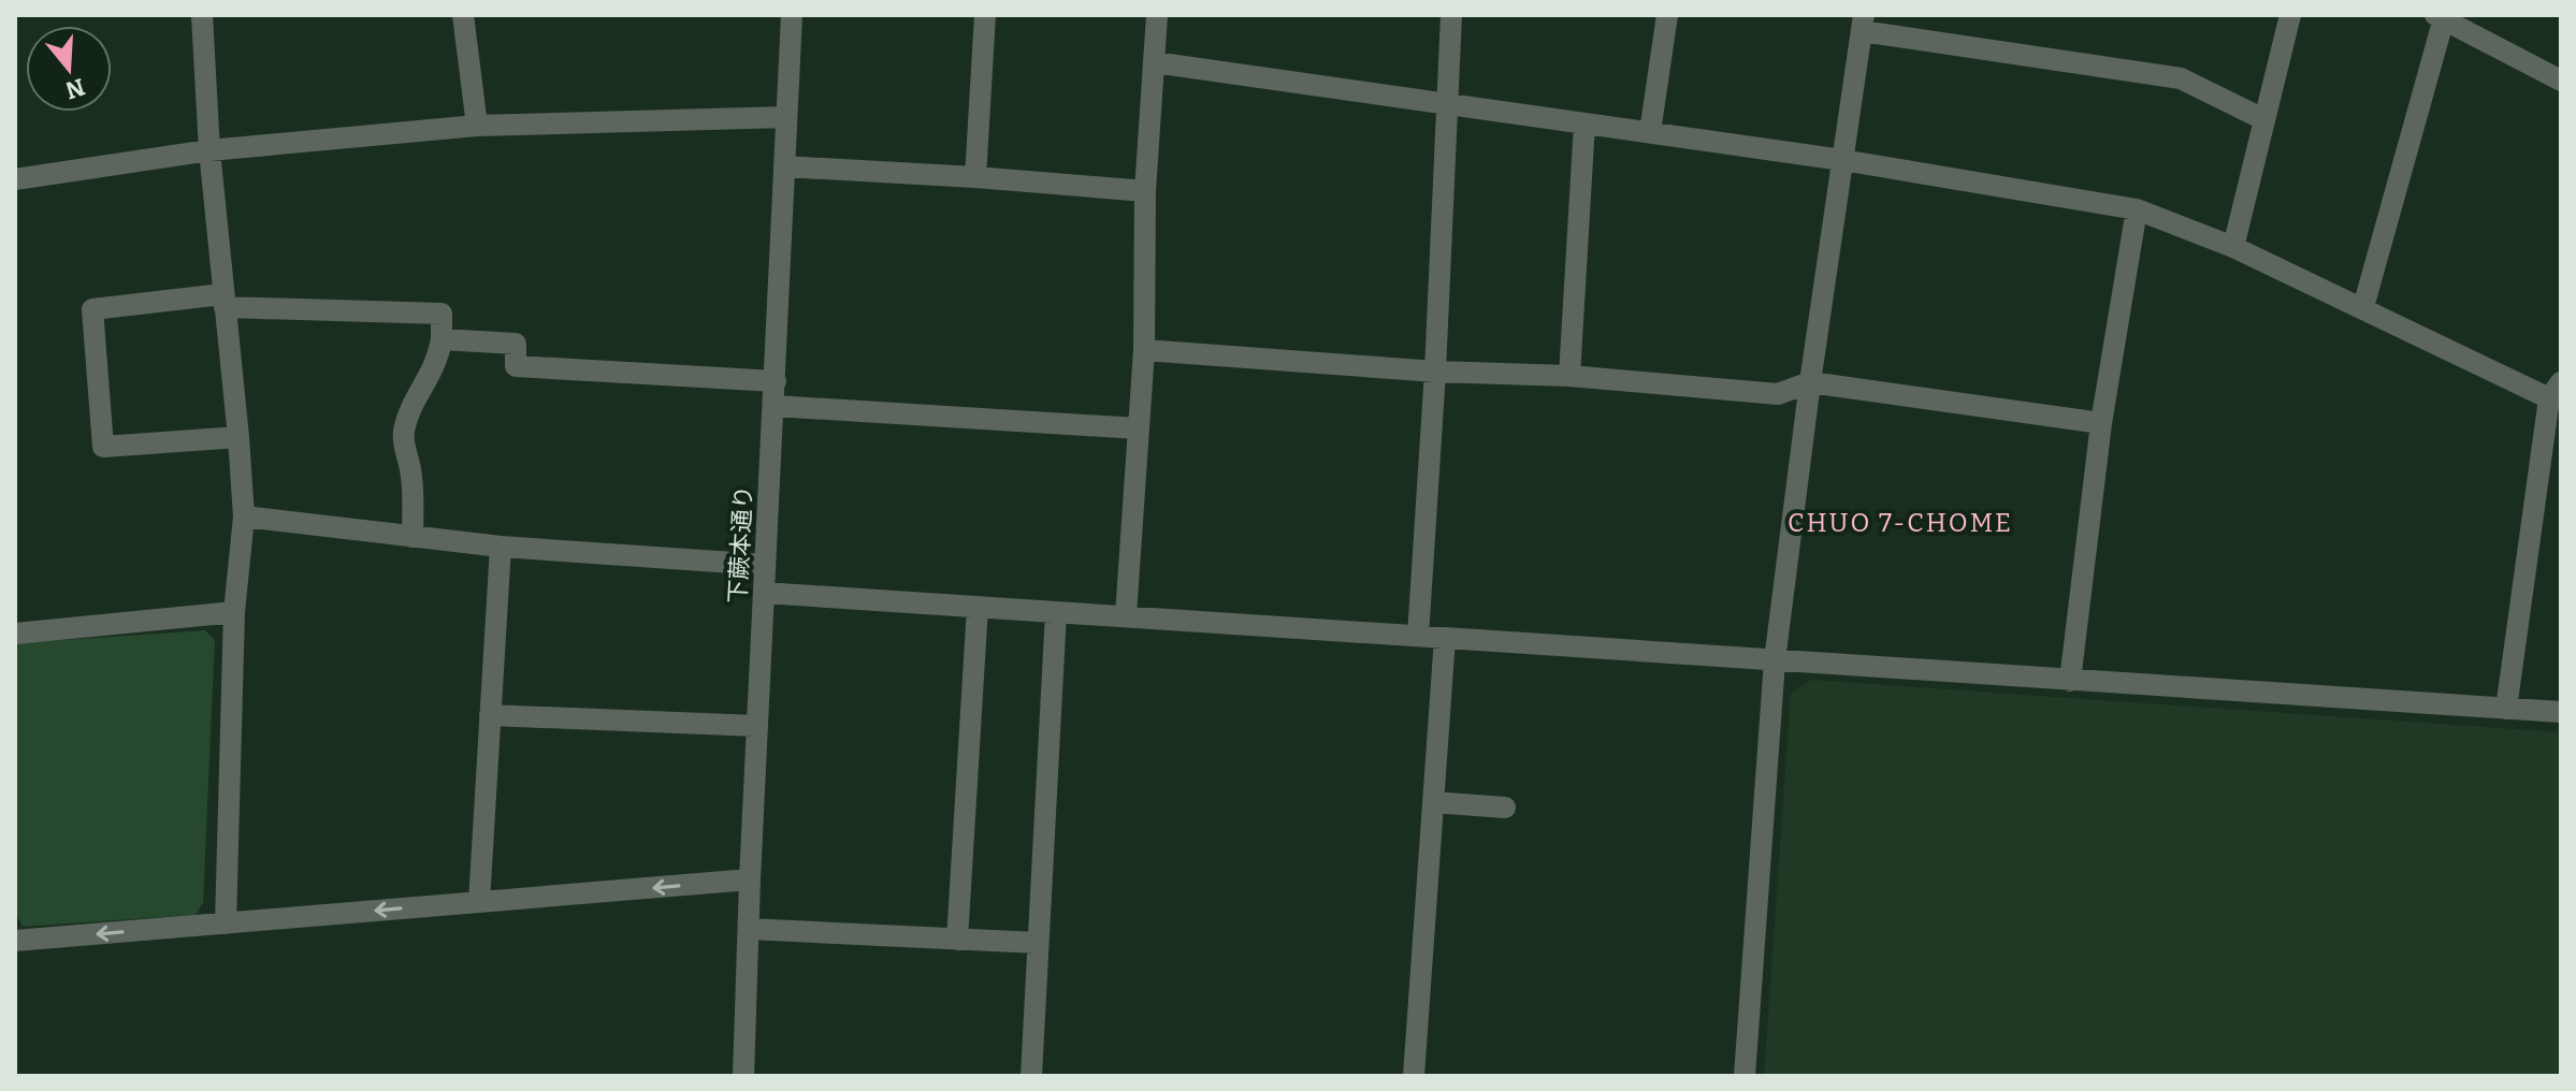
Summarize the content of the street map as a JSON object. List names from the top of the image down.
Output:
{
  "streets": {
    "street": ["下蕨本通り"]
  },
  "districts": ["CHUO 7-CHOME"],
  "north": "bottom"
}
